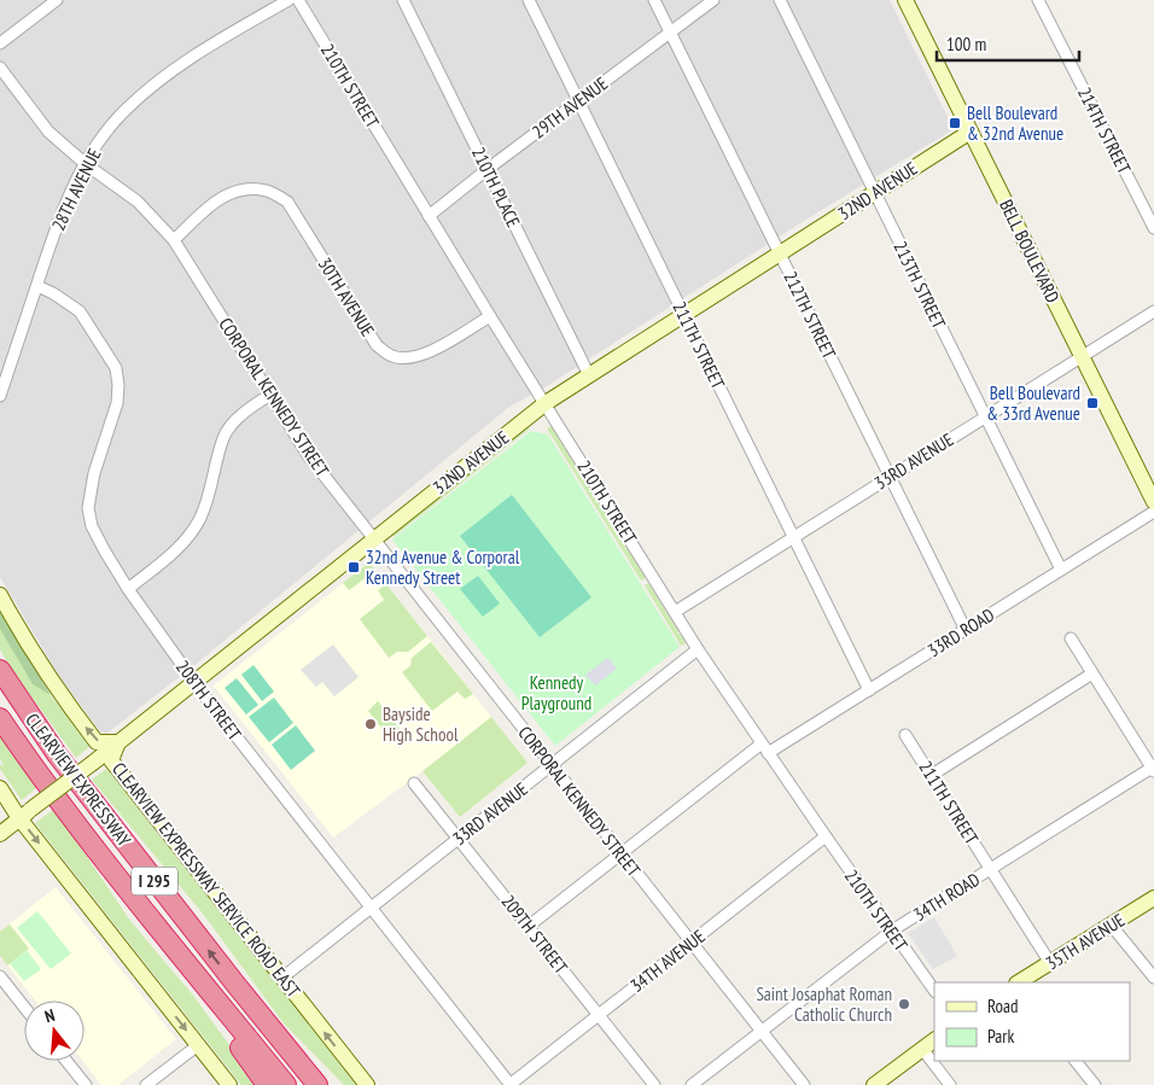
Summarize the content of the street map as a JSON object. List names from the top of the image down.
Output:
{
  "streets": {
    "highway": ["CLEARVIEW EXPRESSWAY", "I 295"],
    "street": [
      "210TH STREET",
      "29TH AVENUE",
      "214TH STREET",
      "210TH PLACE",
      "28TH AVENUE",
      "32ND AVENUE",
      "BELL BOULEVARD",
      "213TH STREET",
      "30TH AVENUE",
      "212TH STREET",
      "211TH STREET",
      "CORPORAL KENNEDY STREET",
      "33RD AVENUE",
      "33RD ROAD",
      "208TH STREET",
      "CLEARVIEW EXPRESSWAY SERVICE ROAD EAST",
      "34TH ROAD",
      "209TH STREET",
      "35TH AVENUE",
      "34TH AVENUE"
    ]
  },
  "crossings": [
    ["210TH STREET", "29TH AVENUE"],
    ["210TH STREET", "32ND AVENUE"],
    ["210TH STREET", "30TH AVENUE"],
    ["210TH STREET", "33RD AVENUE"],
    ["210TH STREET", "33RD ROAD"],
    ["210TH STREET", "34TH ROAD"],
    ["210TH STREET", "34TH AVENUE"],
    ["29TH AVENUE", "210TH PLACE"],
    ["29TH AVENUE", "212TH STREET"],
    ["29TH AVENUE", "211TH STREET"],
    ["210TH PLACE", "32ND AVENUE"],
    ["28TH AVENUE", "CORPORAL KENNEDY STREET"],
    ["28TH AVENUE", "208TH STREET"],
    ["32ND AVENUE", "BELL BOULEVARD"],
    ["32ND AVENUE", "213TH STREET"],
    ["32ND AVENUE", "212TH STREET"],
    ["32ND AVENUE", "211TH STREET"],
    ["32ND AVENUE", "CORPORAL KENNEDY STREET"],
    ["32ND AVENUE", "208TH STREET"],
    ["32ND AVENUE", "CLEARVIEW EXPRESSWAY SERVICE ROAD EAST"],
    ["BELL BOULEVARD", "33RD AVENUE"],
    ["213TH STREET", "33RD AVENUE"],
    ["213TH STREET", "33RD ROAD"],
    ["30TH AVENUE", "CORPORAL KENNEDY STREET"],
    ["212TH STREET", "33RD AVENUE"],
    ["212TH STREET", "33RD ROAD"],
    ["211TH STREET", "33RD AVENUE"],
    ["211TH STREET", "33RD ROAD"],
    ["211TH STREET", "34TH ROAD"],
    ["211TH STREET", "35TH AVENUE"],
    ["CORPORAL KENNEDY STREET", "33RD AVENUE"],
    ["CORPORAL KENNEDY STREET", "34TH ROAD"],
    ["CORPORAL KENNEDY STREET", "34TH AVENUE"],
    ["33RD AVENUE", "208TH STREET"],
    ["33RD AVENUE", "CLEARVIEW EXPRESSWAY SERVICE ROAD EAST"],
    ["33RD AVENUE", "209TH STREET"],
    ["208TH STREET", "34TH AVENUE"],
    ["209TH STREET", "34TH AVENUE"]
  ],
  "parks": ["Kennedy Playground"],
  "places": {
    "transit": ["Bell Boulevard & 32nd Avenue", "Bell Boulevard & 33rd Avenue", "32nd Avenue & Corporal Kennedy Street"],
    "other": ["Bayside High School", "Saint Josaphat Roman Catholic Church"]
  },
  "legend": ["Road", "Park"],
  "scale_bar": "100 m",
  "north": "top"
}
